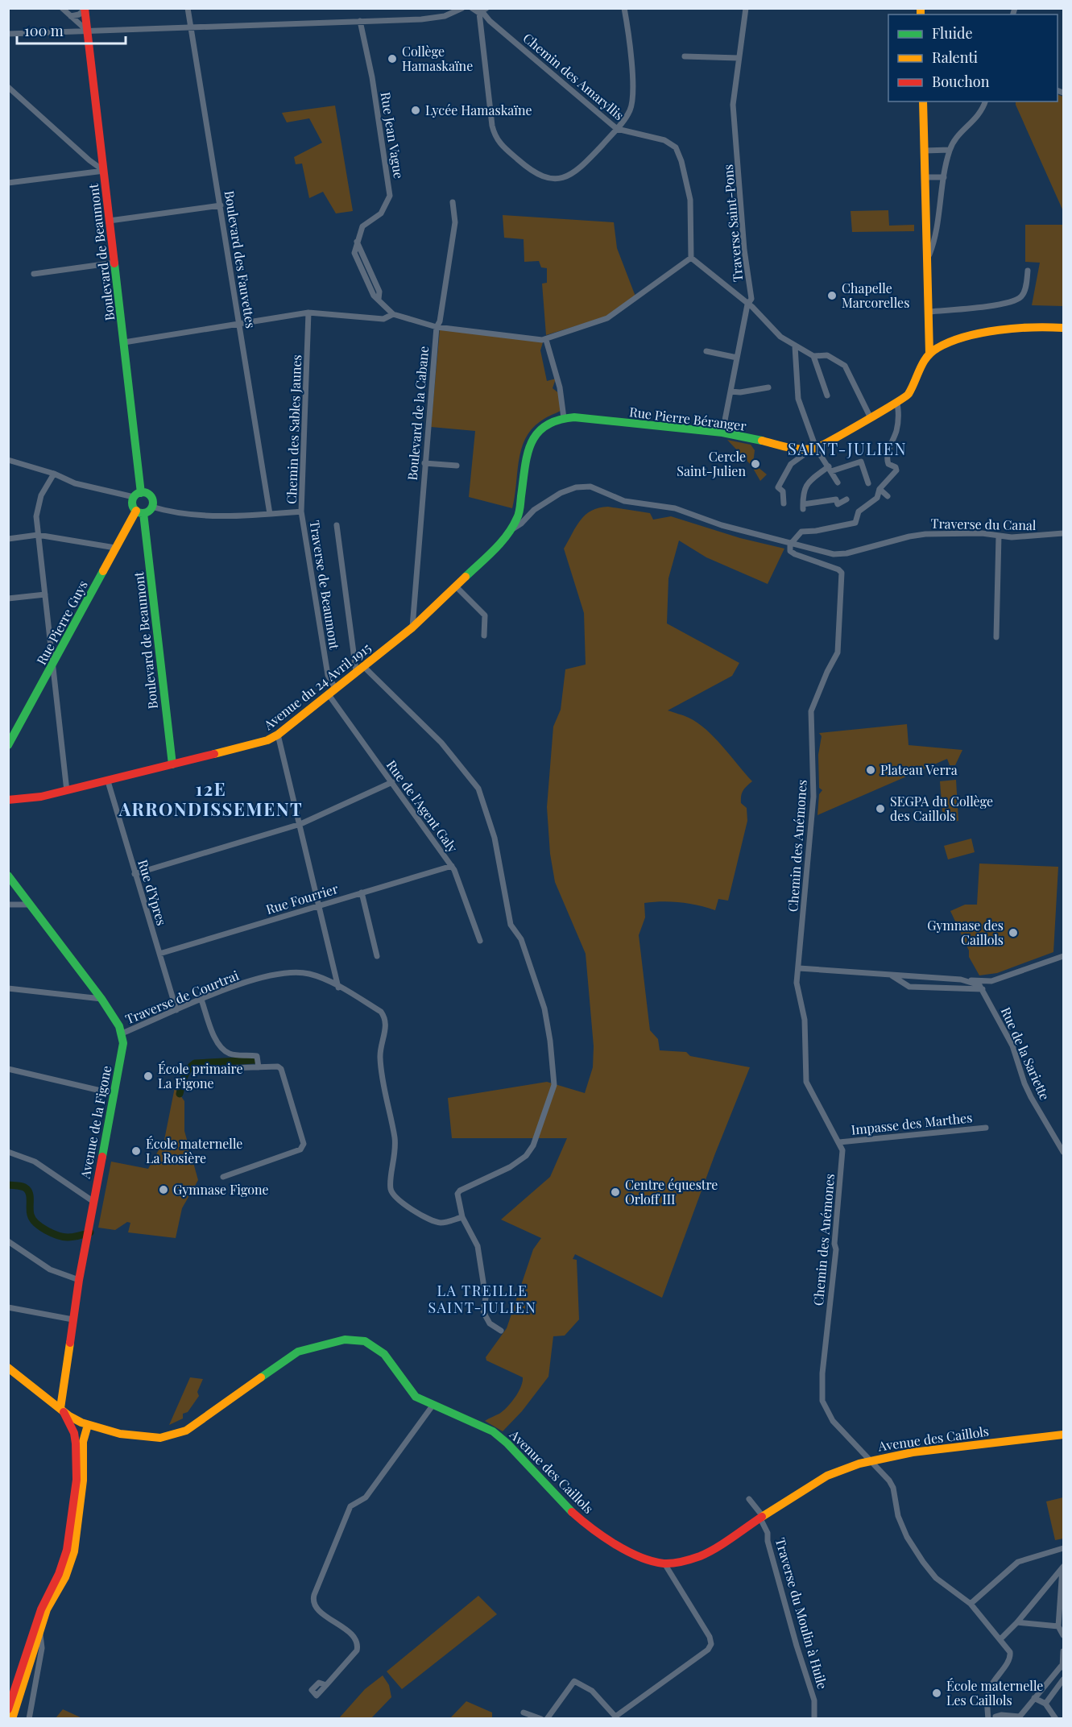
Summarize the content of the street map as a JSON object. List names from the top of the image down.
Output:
{
  "streets": {
    "street": [
      "Chemin des Amaryllis",
      "Rue Jean Vague",
      "Traverse Saint-Pons",
      "Boulevard de Beaumont",
      "Boulevard des Fauvettes",
      "Boulevard de la Cabane",
      "Rue Pierre Béranger",
      "Chemin des Sables Jaunes",
      "Traverse du Canal",
      "Traverse de Beaumont",
      "Rue Pierre Guys",
      "Avenue du 24 Avril 1915",
      "Rue de l'Agent Galy",
      "Chemin des Anémones",
      "Rue d'Ypres",
      "Rue Fourrier",
      "Traverse de Courtrai",
      "Rue de la Sariette",
      "Avenue de la Figone",
      "Impasse des Marthes",
      "Avenue des Caillols",
      "Traverse du Moulin à Huile"
    ]
  },
  "crossings": [
    ["Traverse Saint-Pons", "Rue Pierre Béranger"],
    ["Boulevard de Beaumont", "Rue Pierre Guys"],
    ["Boulevard de Beaumont", "Avenue du 24 Avril 1915"],
    ["Boulevard des Fauvettes", "Chemin des Sables Jaunes"],
    ["Boulevard de la Cabane", "Avenue du 24 Avril 1915"],
    ["Chemin des Sables Jaunes", "Traverse de Beaumont"],
    ["Traverse du Canal", "Chemin des Anémones"],
    ["Traverse de Beaumont", "Avenue du 24 Avril 1915"],
    ["Traverse de Beaumont", "Rue de l'Agent Galy"],
    ["Avenue du 24 Avril 1915", "Rue de l'Agent Galy"],
    ["Avenue du 24 Avril 1915", "Chemin des Anémones"],
    ["Avenue du 24 Avril 1915", "Rue d'Ypres"],
    ["Rue de l'Agent Galy", "Rue Fourrier"],
    ["Chemin des Anémones", "Impasse des Marthes"],
    ["Chemin des Anémones", "Avenue des Caillols"],
    ["Rue d'Ypres", "Rue Fourrier"],
    ["Rue d'Ypres", "Traverse de Courtrai"],
    ["Traverse de Courtrai", "Avenue de la Figone"],
    ["Avenue de la Figone", "Avenue des Caillols"],
    ["Avenue des Caillols", "Traverse du Moulin à Huile"]
  ],
  "districts": ["SAINT-JULIEN", "12E ARRONDISSEMENT", "LA TREILLE SAINT-JULIEN"],
  "places": [
    "Collège Hamaskaïne",
    "Lycée Hamaskaïne",
    "Chapelle Marcorelles",
    "Cercle Saint-Julien",
    "Plateau Verra",
    "SEGPA du Collège des Caillols",
    "Gymnase des Caillols",
    "École primaire La Figone",
    "École maternelle La Rosière",
    "Gymnase Figone",
    "Centre équestre Orloff III",
    "École maternelle Les Caillols"
  ],
  "legend": ["Fluide", "Ralenti", "Bouchon"],
  "scale_bar": "100 m"
}
